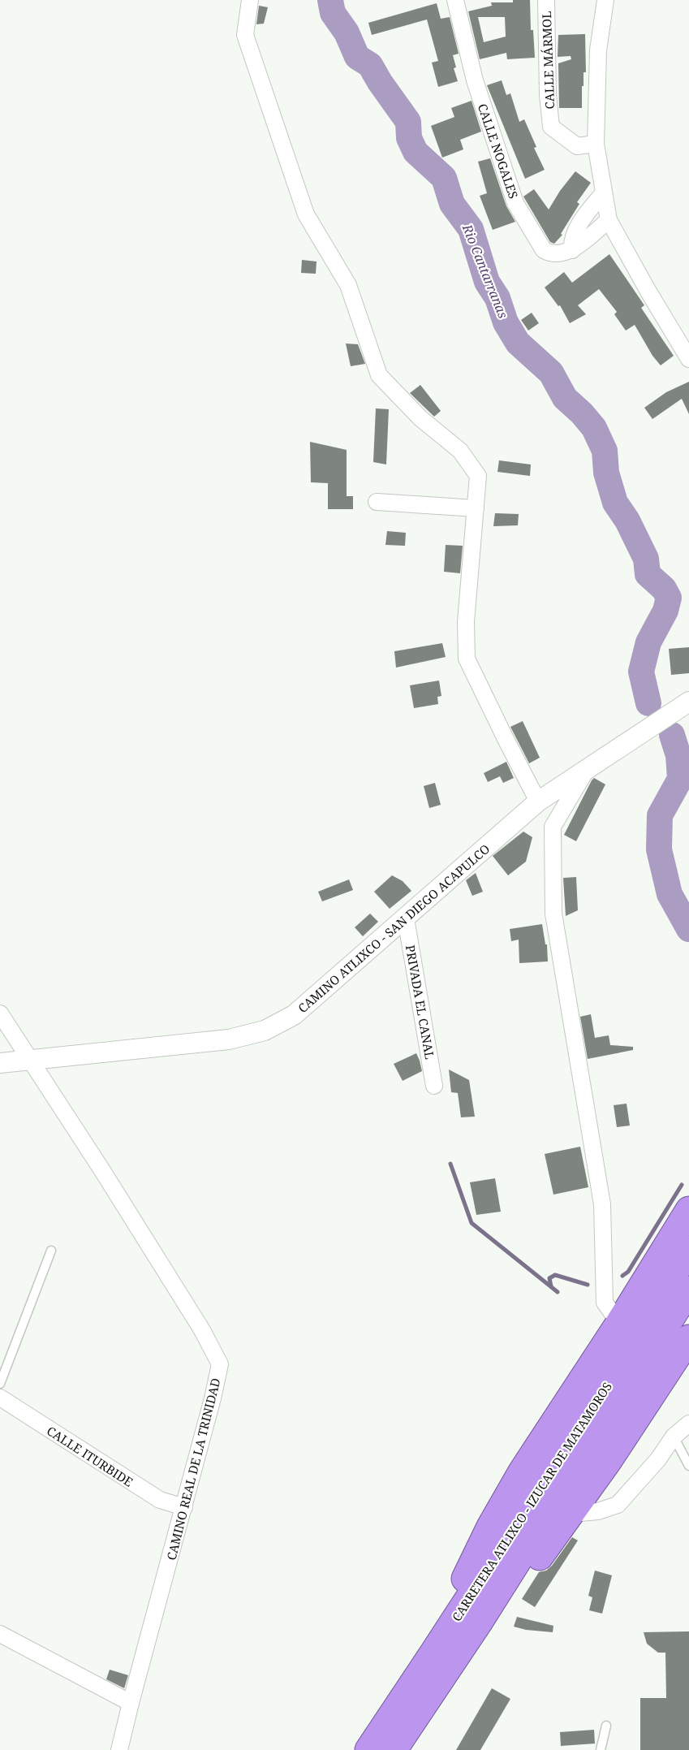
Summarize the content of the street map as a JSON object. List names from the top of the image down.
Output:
{
  "streets": {
    "highway": ["CARRETERA ATLIXCO - IZUCAR DE MATAMOROS"],
    "street": [
      "CALLE MÁRMOL",
      "CALLE NOGALES",
      "CAMINO ATLIXCO - SAN DIEGO ACAPULCO",
      "PRIVADA EL CANAL",
      "CALLE ITURBIDE",
      "CAMINO REAL DE LA TRINIDAD"
    ]
  },
  "crossings": [
    ["CAMINO ATLIXCO - SAN DIEGO ACAPULCO", "PRIVADA EL CANAL"],
    ["CAMINO ATLIXCO - SAN DIEGO ACAPULCO", "CAMINO REAL DE LA TRINIDAD"],
    ["CALLE ITURBIDE", "CAMINO REAL DE LA TRINIDAD"]
  ],
  "water": ["Rio Cantarranas"]
}
